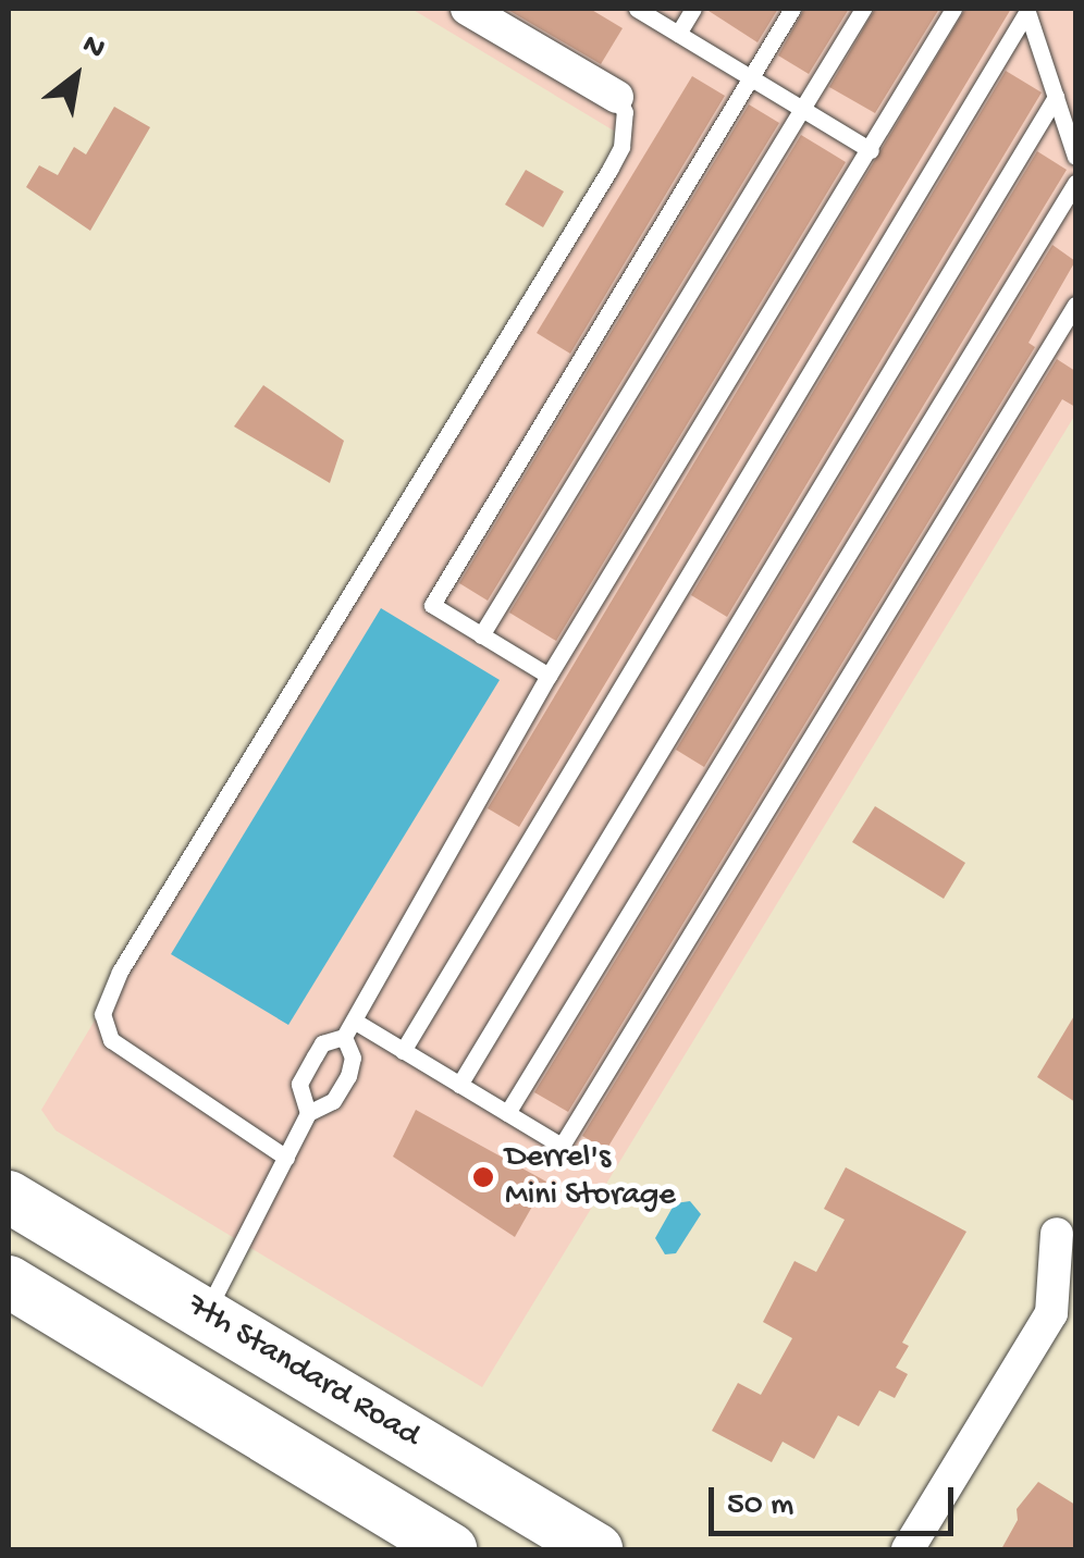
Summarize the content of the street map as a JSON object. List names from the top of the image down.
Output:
{
  "streets": {
    "main road": ["7th Standard Road"]
  },
  "places": ["Derrel's Mini Storage"],
  "scale_bar": "50 m",
  "north": "top right"
}
